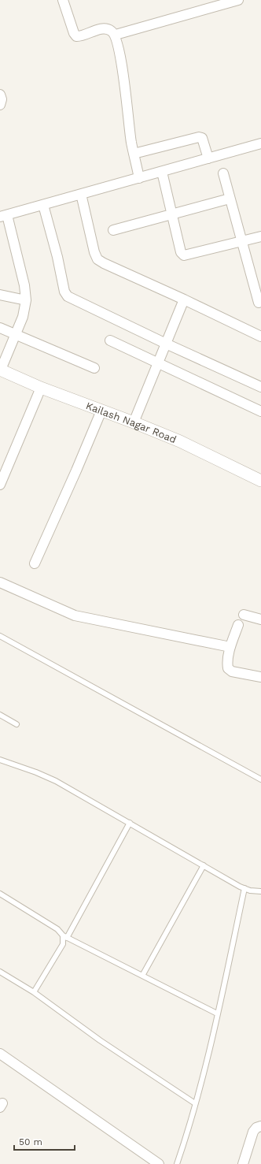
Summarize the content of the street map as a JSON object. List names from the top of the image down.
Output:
{
  "streets": {
    "street": ["Kailash Nagar Road"]
  },
  "scale_bar": "50 m"
}
